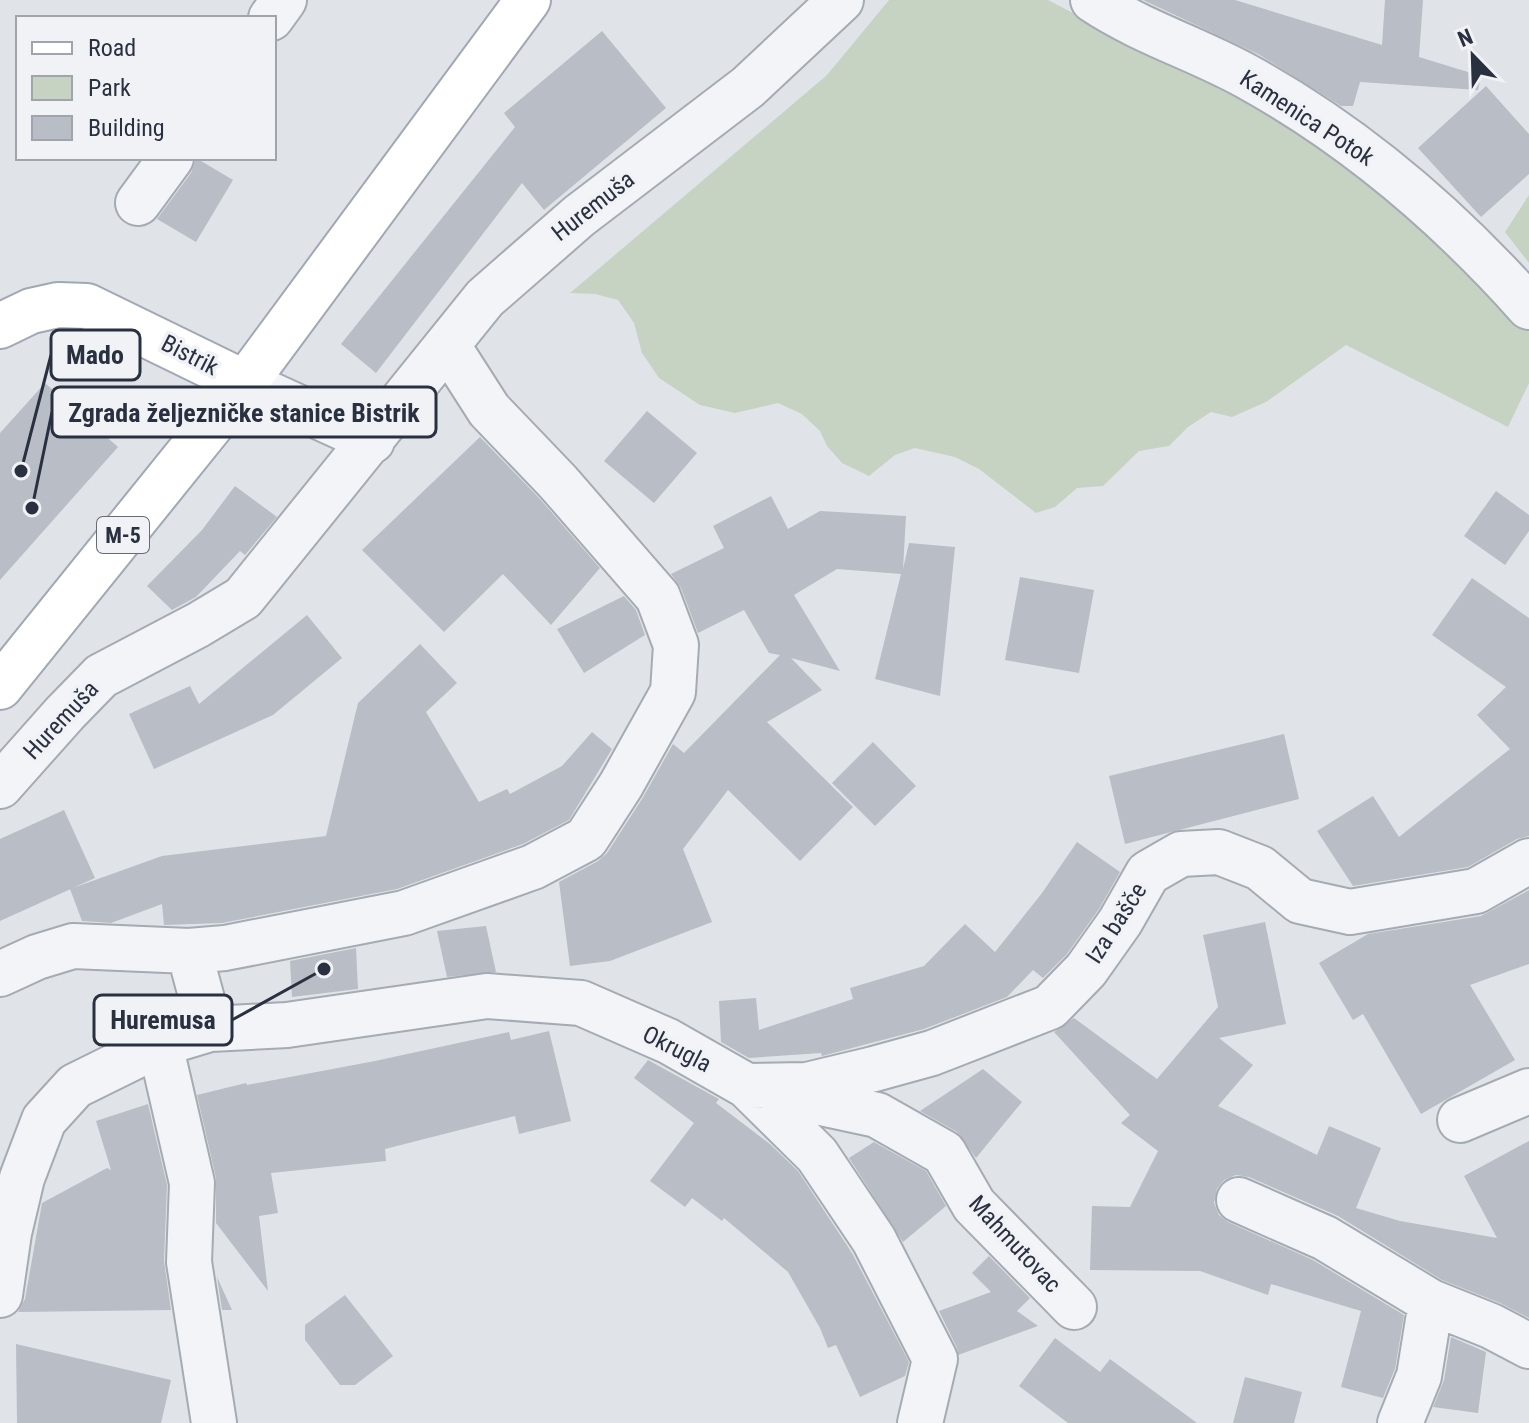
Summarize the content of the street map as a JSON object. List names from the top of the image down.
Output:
{
  "streets": {
    "main road": ["Bistrik", "M-5"],
    "street": [
      "Kamenica Potok",
      "Huremuša",
      "Iza bašče",
      "Okrugla",
      "Mahmutovac"
    ]
  },
  "crossings": [
    ["Bistrik", "M-5"],
    ["Iza bašče", "Okrugla"],
    ["Iza bašče", "Mahmutovac"],
    ["Okrugla", "Mahmutovac"]
  ],
  "places": ["Mado", "Zgrada željezničke stanice Bistrik", "Huremusa"],
  "legend": ["Road", "Park", "Building"],
  "north": "top left"
}
